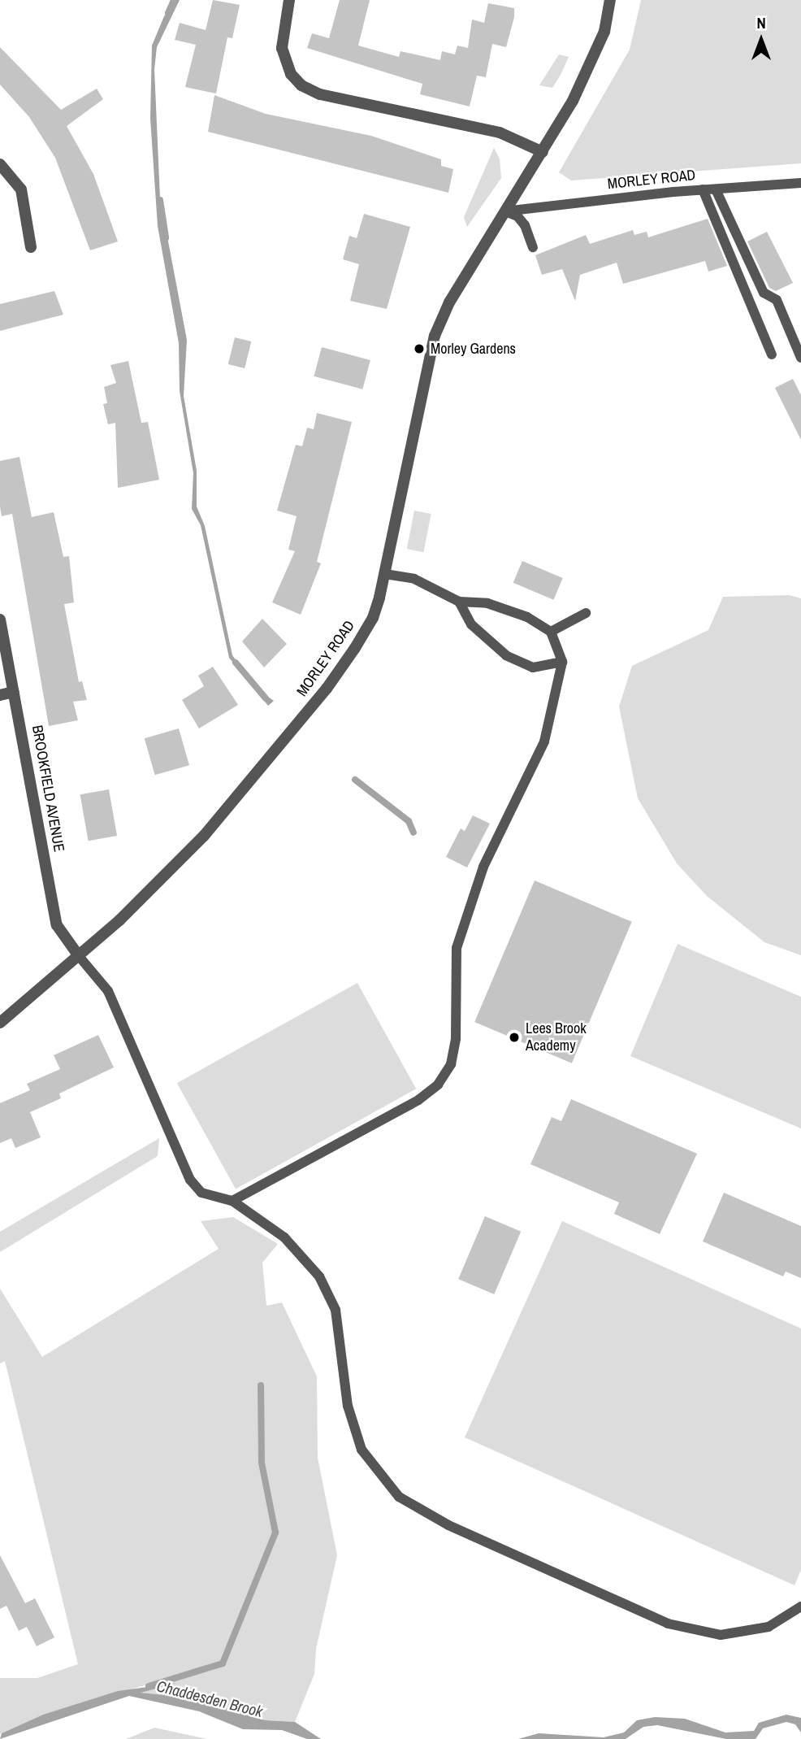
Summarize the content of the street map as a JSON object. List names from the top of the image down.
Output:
{
  "streets": {
    "street": ["MORLEY ROAD", "BROOKFIELD AVENUE"]
  },
  "crossings": [
    ["MORLEY ROAD", "BROOKFIELD AVENUE"]
  ],
  "water": ["Chaddesden Brook"],
  "places": ["Morley Gardens", "Lees Brook Academy"],
  "north": "top"
}
